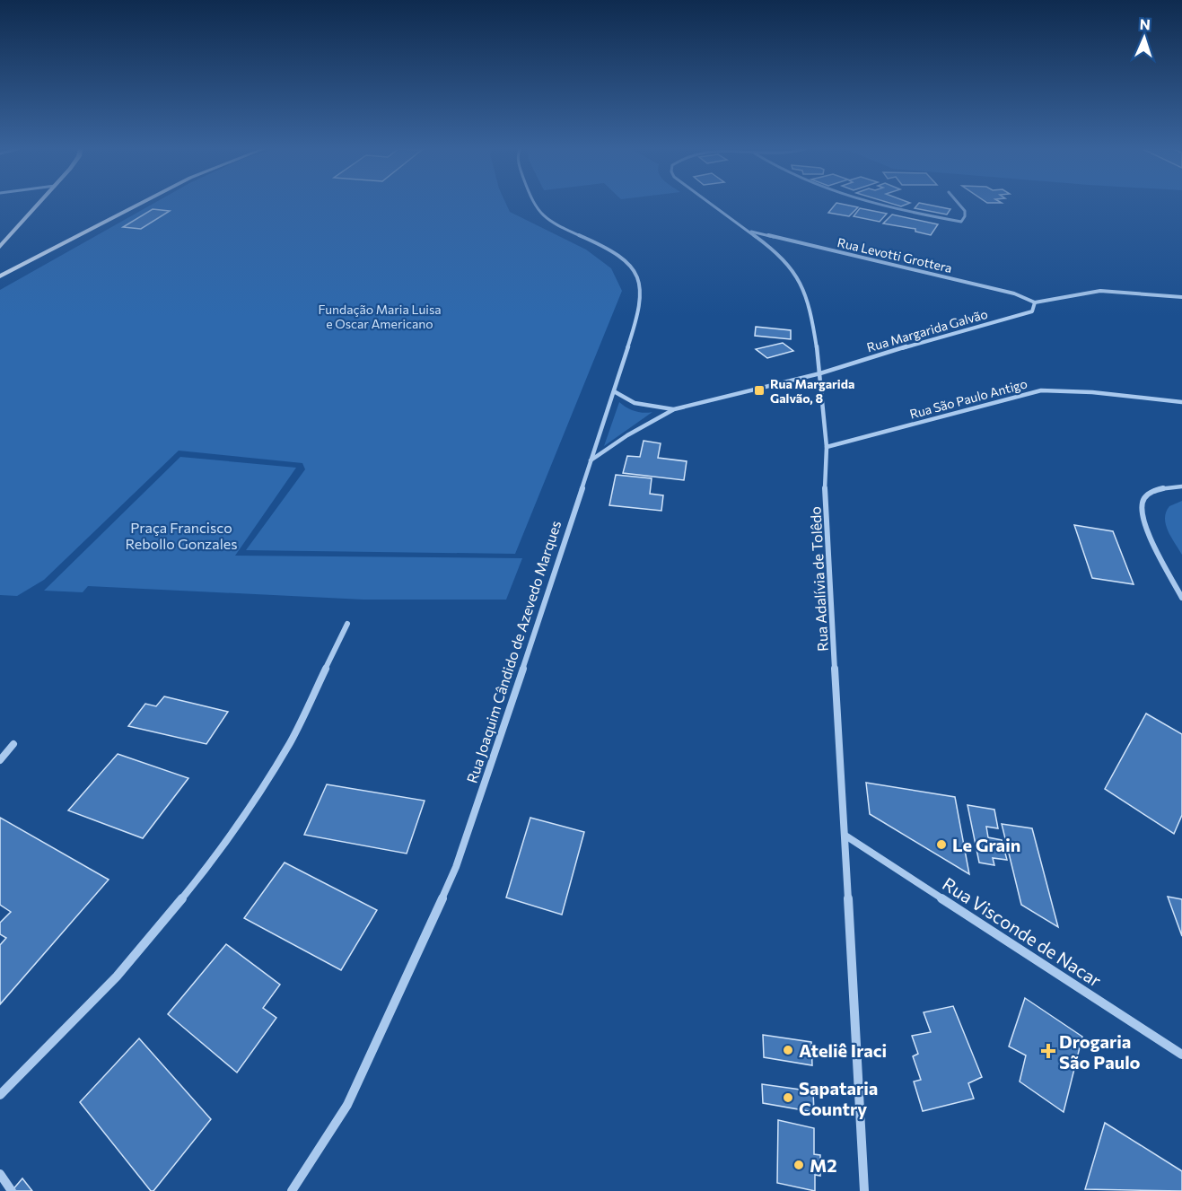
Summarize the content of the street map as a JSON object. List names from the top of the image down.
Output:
{
  "streets": {
    "street": [
      "Rua Levotti Grottera",
      "Rua Margarida Galvão",
      "Rua São Paulo Antigo",
      "Rua Adalívia de Tolêdo",
      "Rua Joaquim Cândido de Azevedo Marques",
      "Rua Visconde de Nacar"
    ]
  },
  "crossings": [
    ["Rua Levotti Grottera", "Rua Margarida Galvão"],
    ["Rua Levotti Grottera", "Rua Adalívia de Tolêdo"],
    ["Rua Margarida Galvão", "Rua Adalívia de Tolêdo"],
    ["Rua Margarida Galvão", "Rua Joaquim Cândido de Azevedo Marques"],
    ["Rua São Paulo Antigo", "Rua Adalívia de Tolêdo"],
    ["Rua Adalívia de Tolêdo", "Rua Visconde de Nacar"]
  ],
  "parks": ["Fundação Maria Luisa e Oscar Americano", "Praça Francisco Rebollo Gonzales"],
  "places": {
    "transit": ["Rua Margarida Galvão, 8"],
    "other": [
      "Le Grain",
      "Ateliê Iraci",
      "Sapataria Country",
      "M2"
    ],
    "health": ["Drogaria São Paulo"]
  },
  "north": "top"
}
